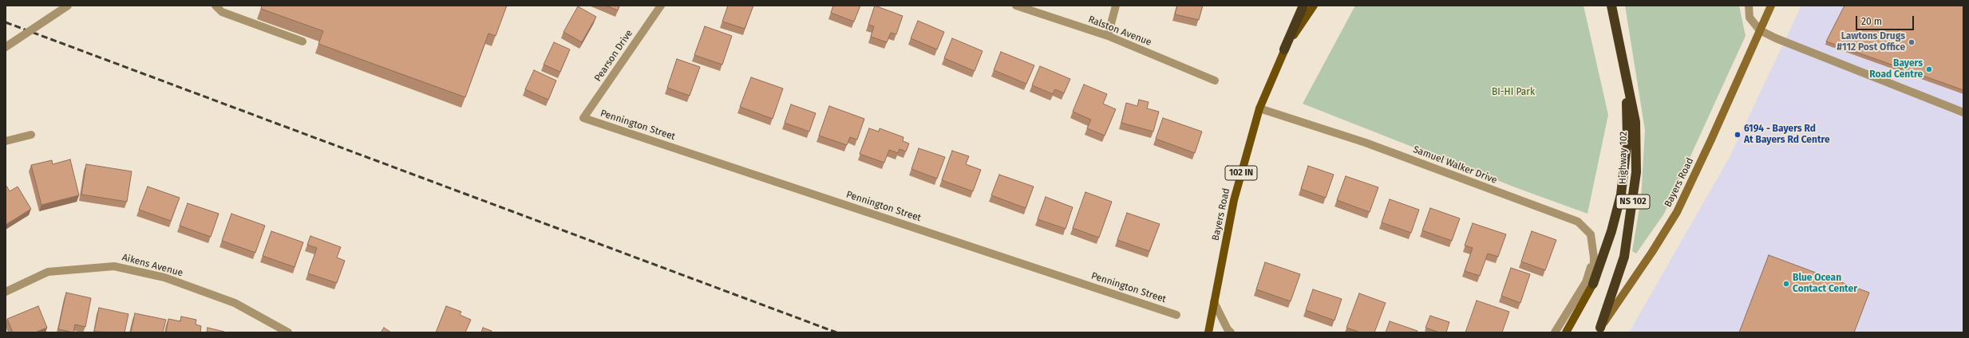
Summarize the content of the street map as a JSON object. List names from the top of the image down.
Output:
{
  "streets": {
    "highway": ["Highway 102", "NS 102"],
    "main road": ["102 IN", "Bayers Road"],
    "street": [
      "Ralston Avenue",
      "Pearson Drive",
      "Pennington Street",
      "Samuel Walker Drive",
      "Aikens Avenue"
    ]
  },
  "crossings": [
    ["Pearson Drive", "Pennington Street"],
    ["Highway 102", "Bayers Road"],
    ["Highway 102", "NS 102"],
    ["Samuel Walker Drive", "Bayers Road"],
    ["Samuel Walker Drive", "NS 102"]
  ],
  "parks": ["BI-HI Park"],
  "places": [
    "Lawtons Drugs #112 Post Office",
    "Bayers Road Centre",
    "6194 - Bayers Rd At Bayers Rd Centre",
    "Blue Ocean Contact Center"
  ],
  "scale_bar": "20 m"
}
